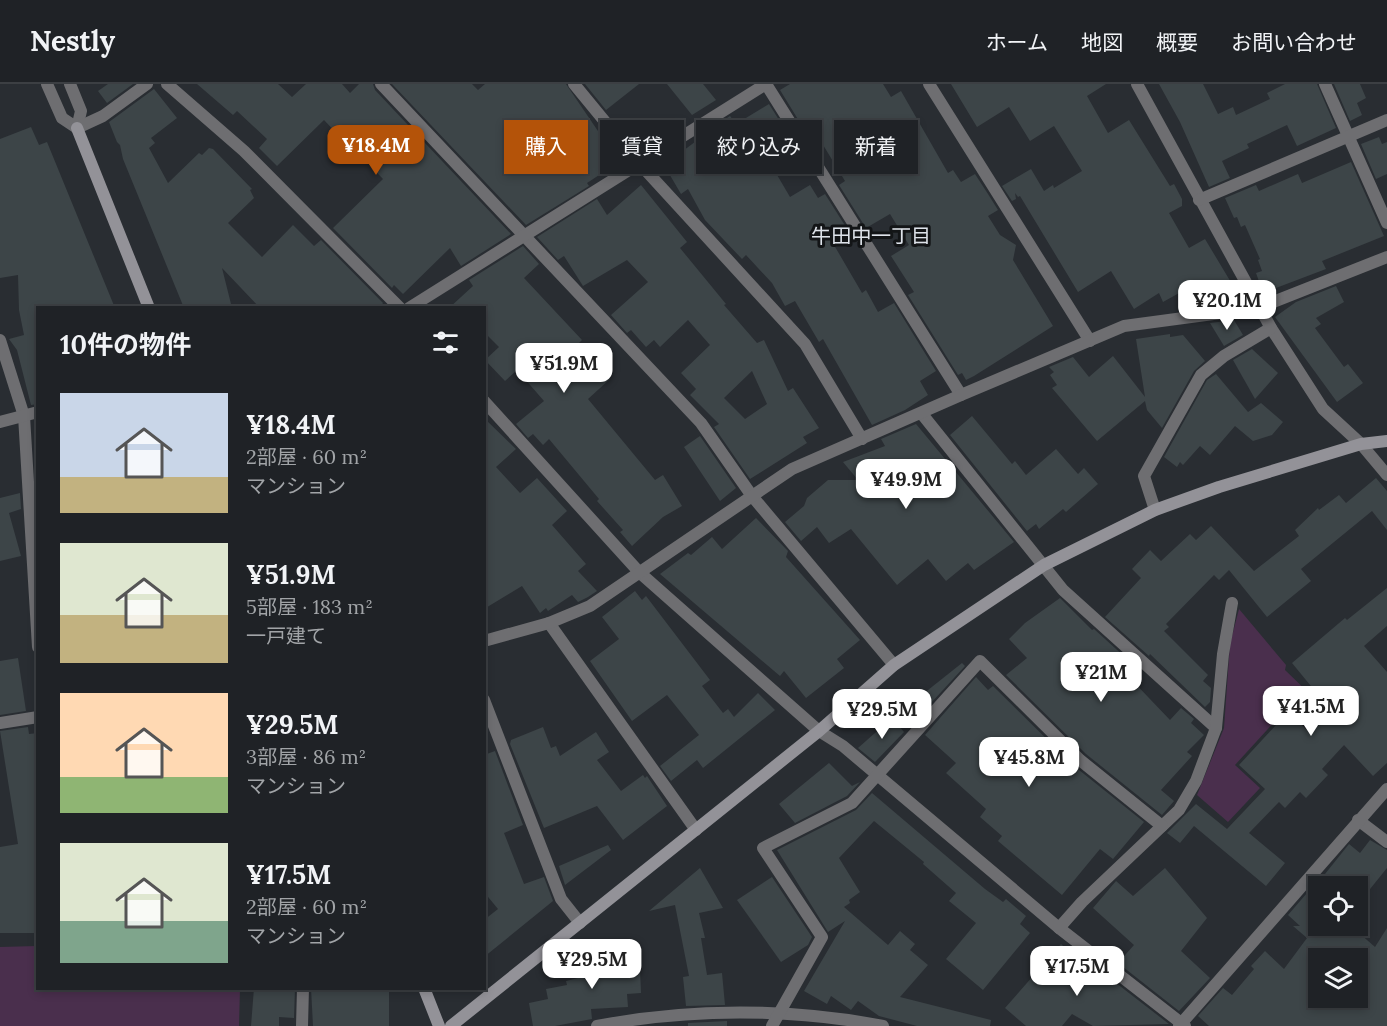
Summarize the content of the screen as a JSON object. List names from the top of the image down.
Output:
{
  "districts": ["牛田中一丁目"],
  "page": {
    "header": "Nestly",
    "nav": [
      "ホーム",
      "地図",
      "概要",
      "お問い合わせ"
    ],
    "chip": [
      "購入",
      "賃貸",
      "絞り込み",
      "新着"
    ],
    "price": [
      "¥18.4M",
      "¥20.1M",
      "¥51.9M",
      "¥49.9M",
      "¥21M",
      "¥41.5M",
      "¥29.5M",
      "¥45.8M",
      "¥29.5M",
      "¥17.5M"
    ],
    "heading": "10件の物件",
    "list": [
      {
        "name": "¥18.4M",
        "note": "2部屋 · 60 m² · マンション"
      },
      {
        "name": "¥51.9M",
        "note": "5部屋 · 183 m² · 一戸建て"
      },
      {
        "name": "¥29.5M",
        "note": "3部屋 · 86 m² · マンション"
      },
      {
        "name": "¥17.5M",
        "note": "2部屋 · 60 m² · マンション"
      }
    ]
  }
}
